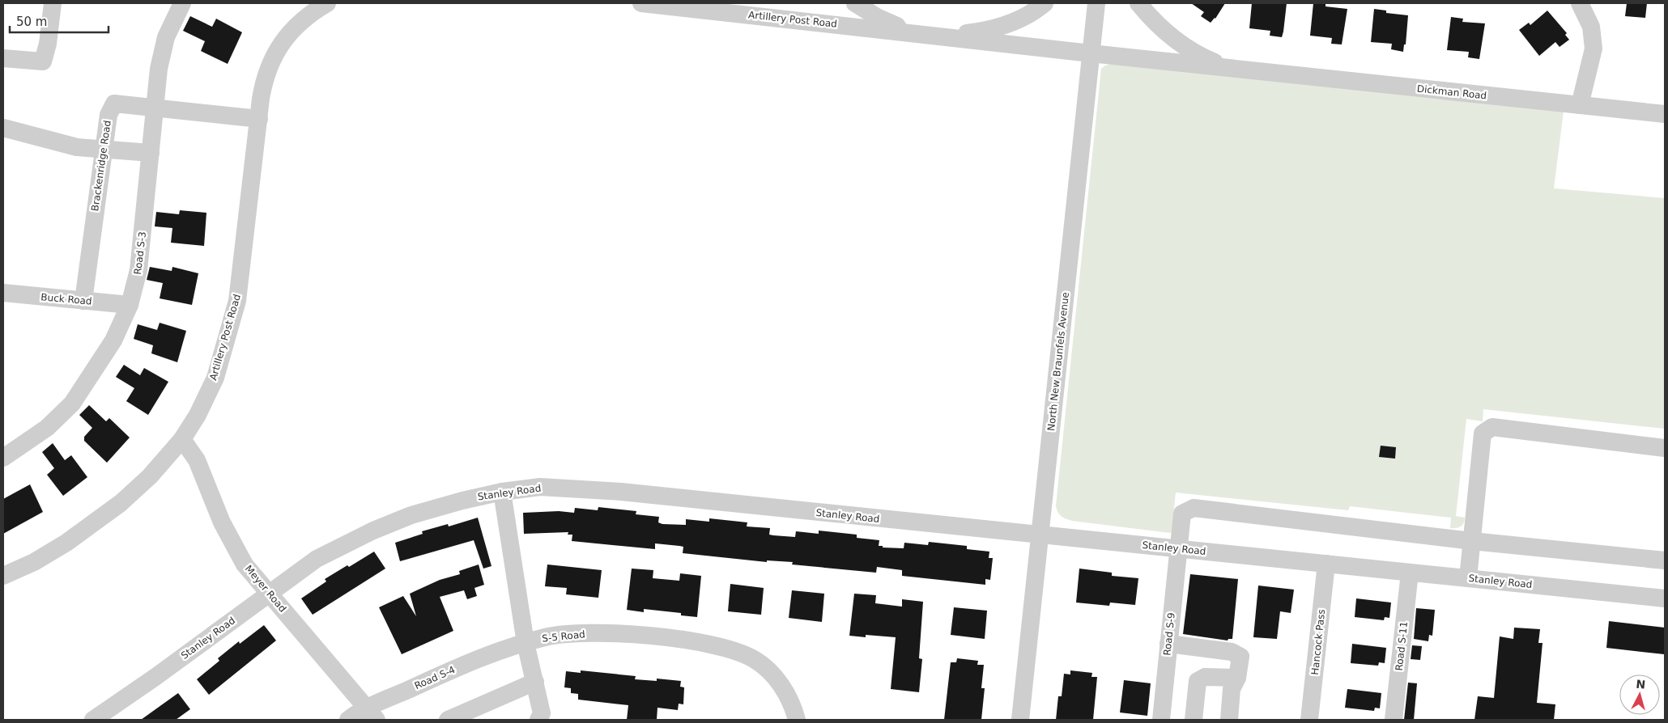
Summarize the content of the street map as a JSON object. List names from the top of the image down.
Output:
{
  "streets": {
    "street": [
      "Artillery Post Road",
      "Dickman Road",
      "Brackenridge Road",
      "Road S-3",
      "Buck Road",
      "North New Braunfels Avenue",
      "Stanley Road",
      "Meyer Road",
      "Road S-9",
      "S-5 Road",
      "Hancock Pass",
      "Road S-11",
      "Road S-4"
    ]
  },
  "crossings": [
    ["Artillery Post Road", "Dickman Road"],
    ["Artillery Post Road", "Brackenridge Road"],
    ["Artillery Post Road", "North New Braunfels Avenue"],
    ["Artillery Post Road", "Meyer Road"],
    ["Dickman Road", "North New Braunfels Avenue"],
    ["Brackenridge Road", "Road S-3"],
    ["Brackenridge Road", "Buck Road"],
    ["Road S-3", "Buck Road"],
    ["North New Braunfels Avenue", "Stanley Road"],
    ["Stanley Road", "Meyer Road"],
    ["Stanley Road", "Road S-9"],
    ["Stanley Road", "Hancock Pass"],
    ["Stanley Road", "Road S-11"],
    ["Meyer Road", "Road S-4"],
    ["S-5 Road", "Road S-4"]
  ],
  "scale_bar": "50 m",
  "north": "top"
}
